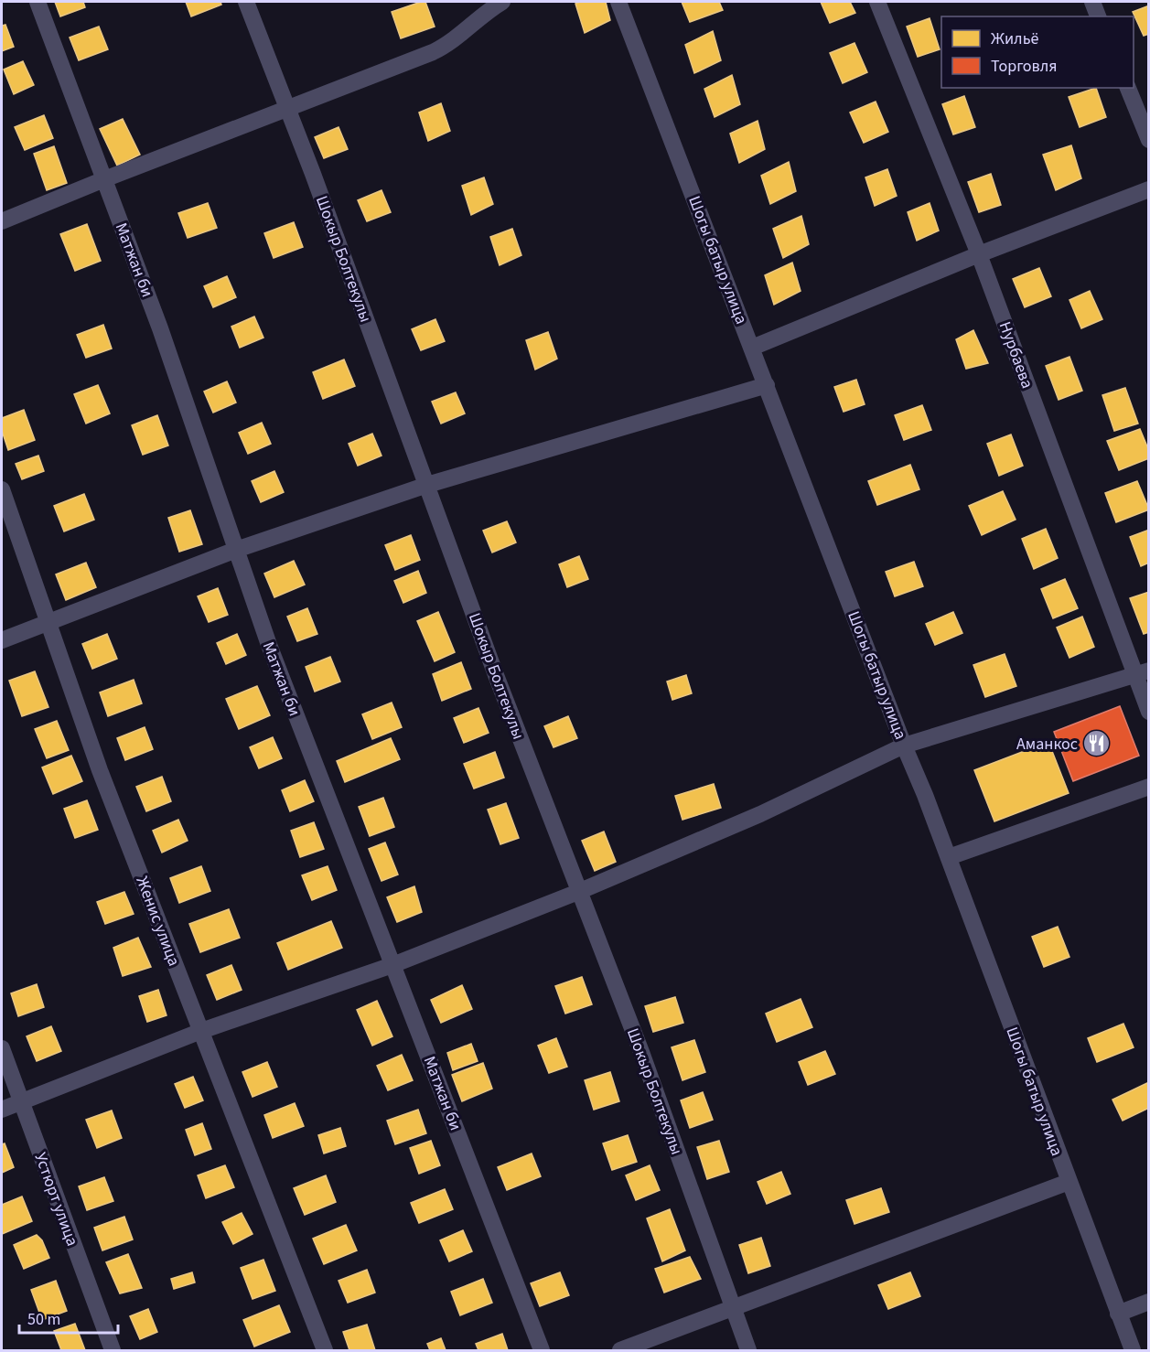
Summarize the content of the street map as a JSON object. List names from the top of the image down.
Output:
{
  "streets": {
    "street": [
      "Шокыр Болтекулы",
      "Матжан би",
      "Шогы батыр улица",
      "Нурбаева",
      "Женис улица",
      "Устюрт улица"
    ]
  },
  "places": {
    "restaurant": ["Аманкос"]
  },
  "legend": ["Жильё", "Торговля"],
  "scale_bar": "50 m"
}
